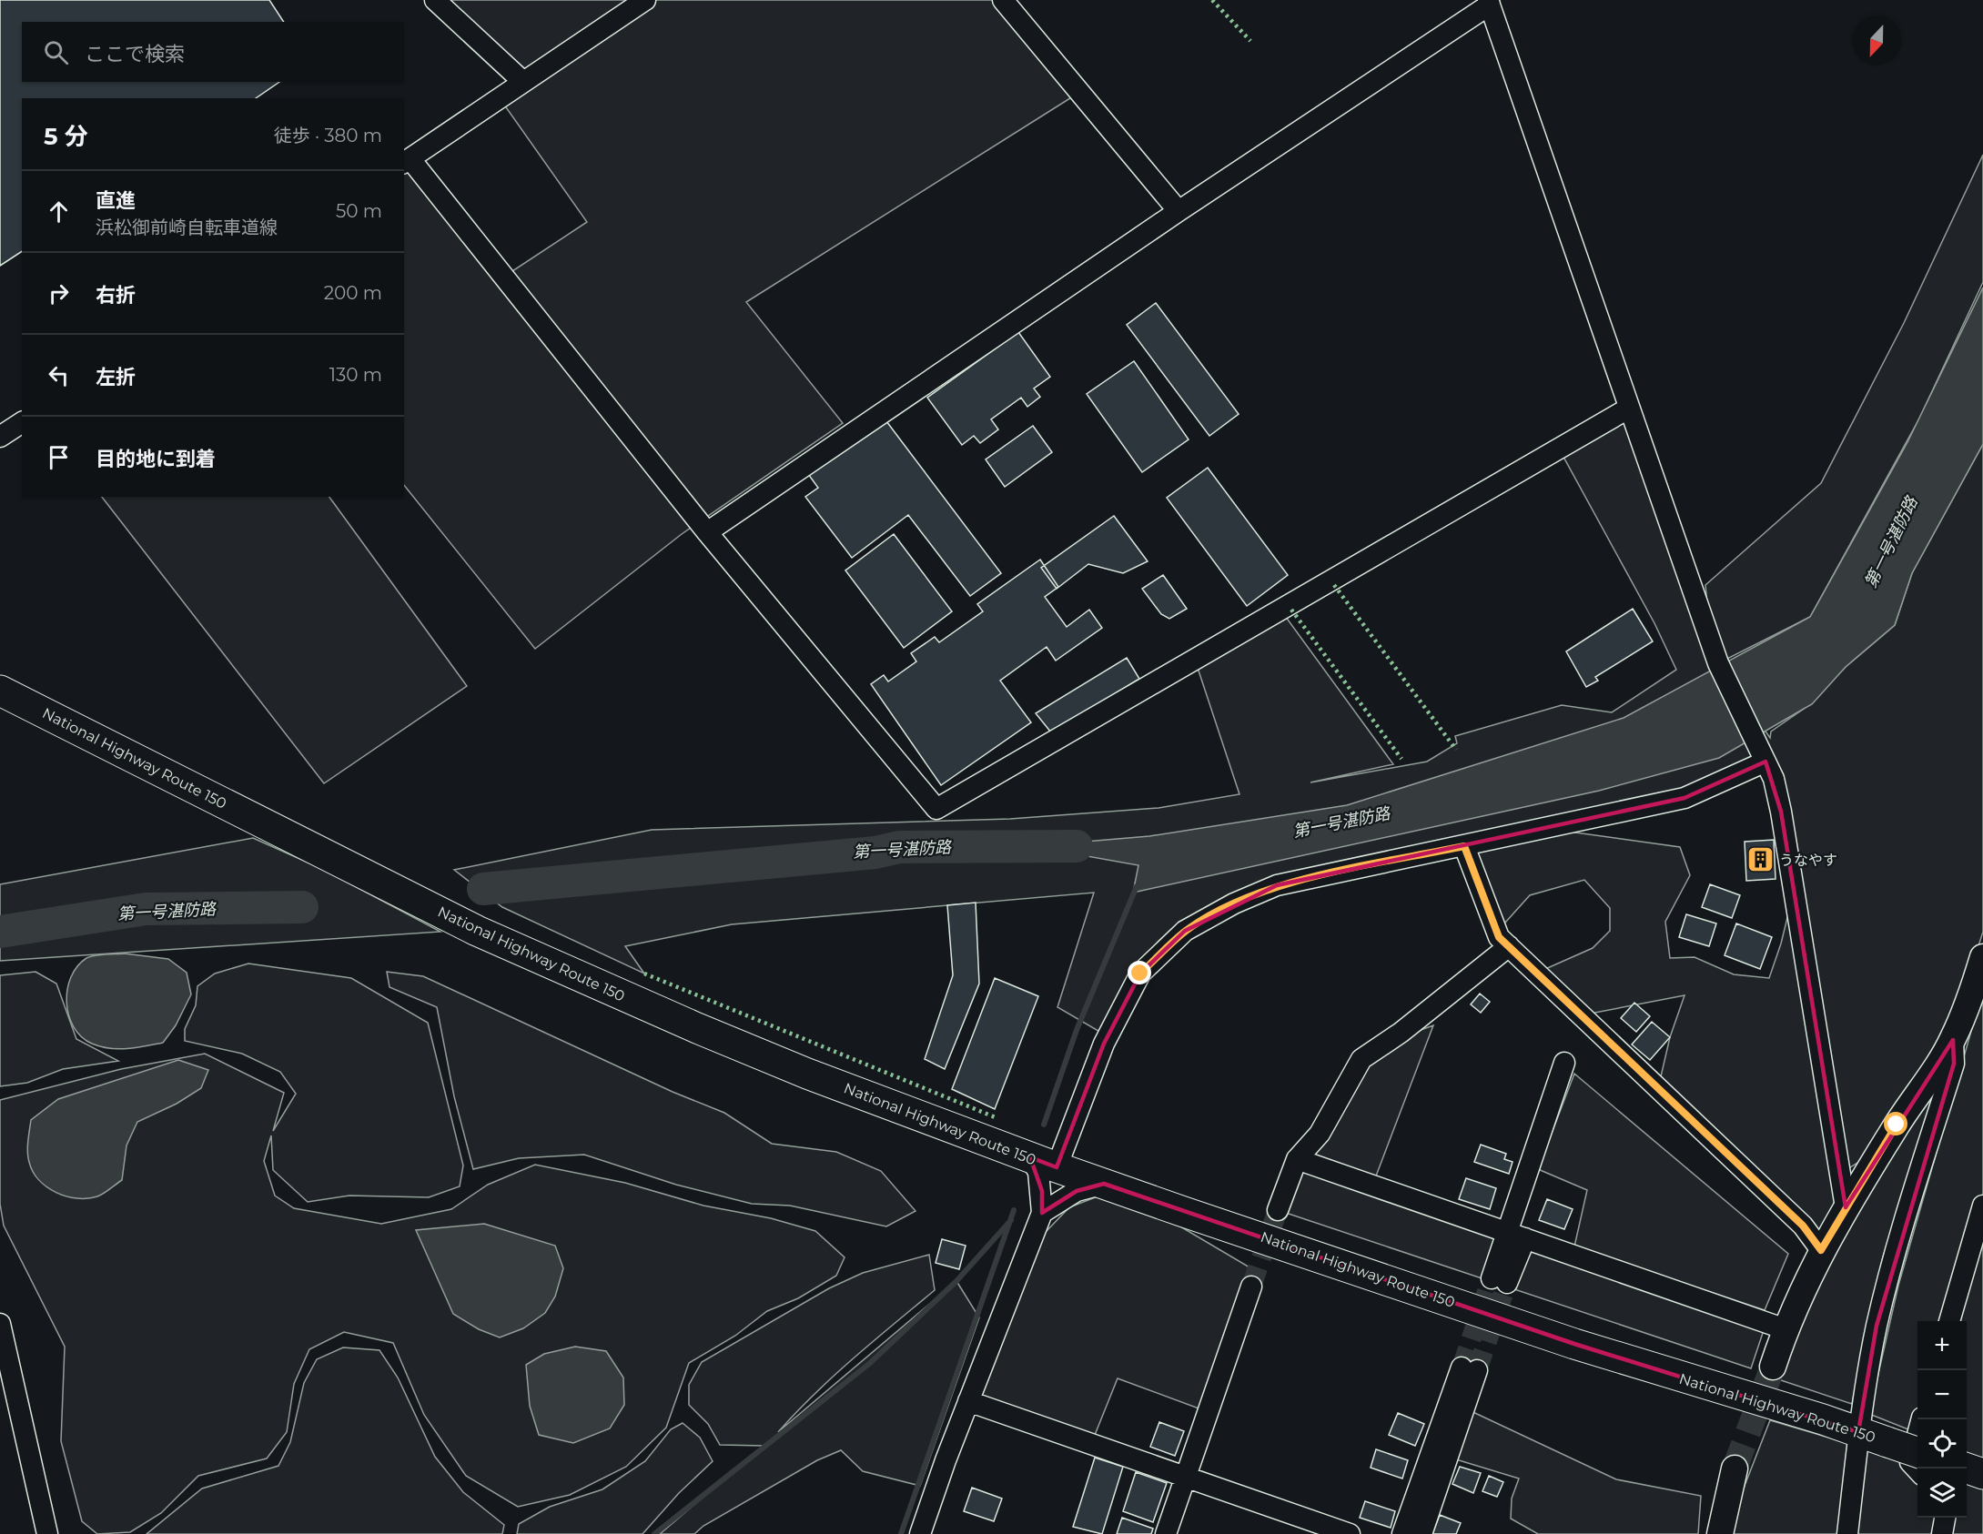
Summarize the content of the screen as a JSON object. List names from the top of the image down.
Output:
{
  "streets": {
    "highway": ["National Highway Route 150"]
  },
  "water": ["第一号湛防路"],
  "places": {
    "building": ["うなやす"]
  },
  "north": "bottom",
  "page": {
    "search": "ここで検索",
    "heading": ["5 分", "徒歩 · 380 m"],
    "list": [
      ["直進", "浜松御前崎自転車道線", "50 m"],
      ["右折", "200 m"],
      ["左折", "130 m"],
      "目的地に到着"
    ],
    "map_buttons": ["+", "−"]
  }
}
